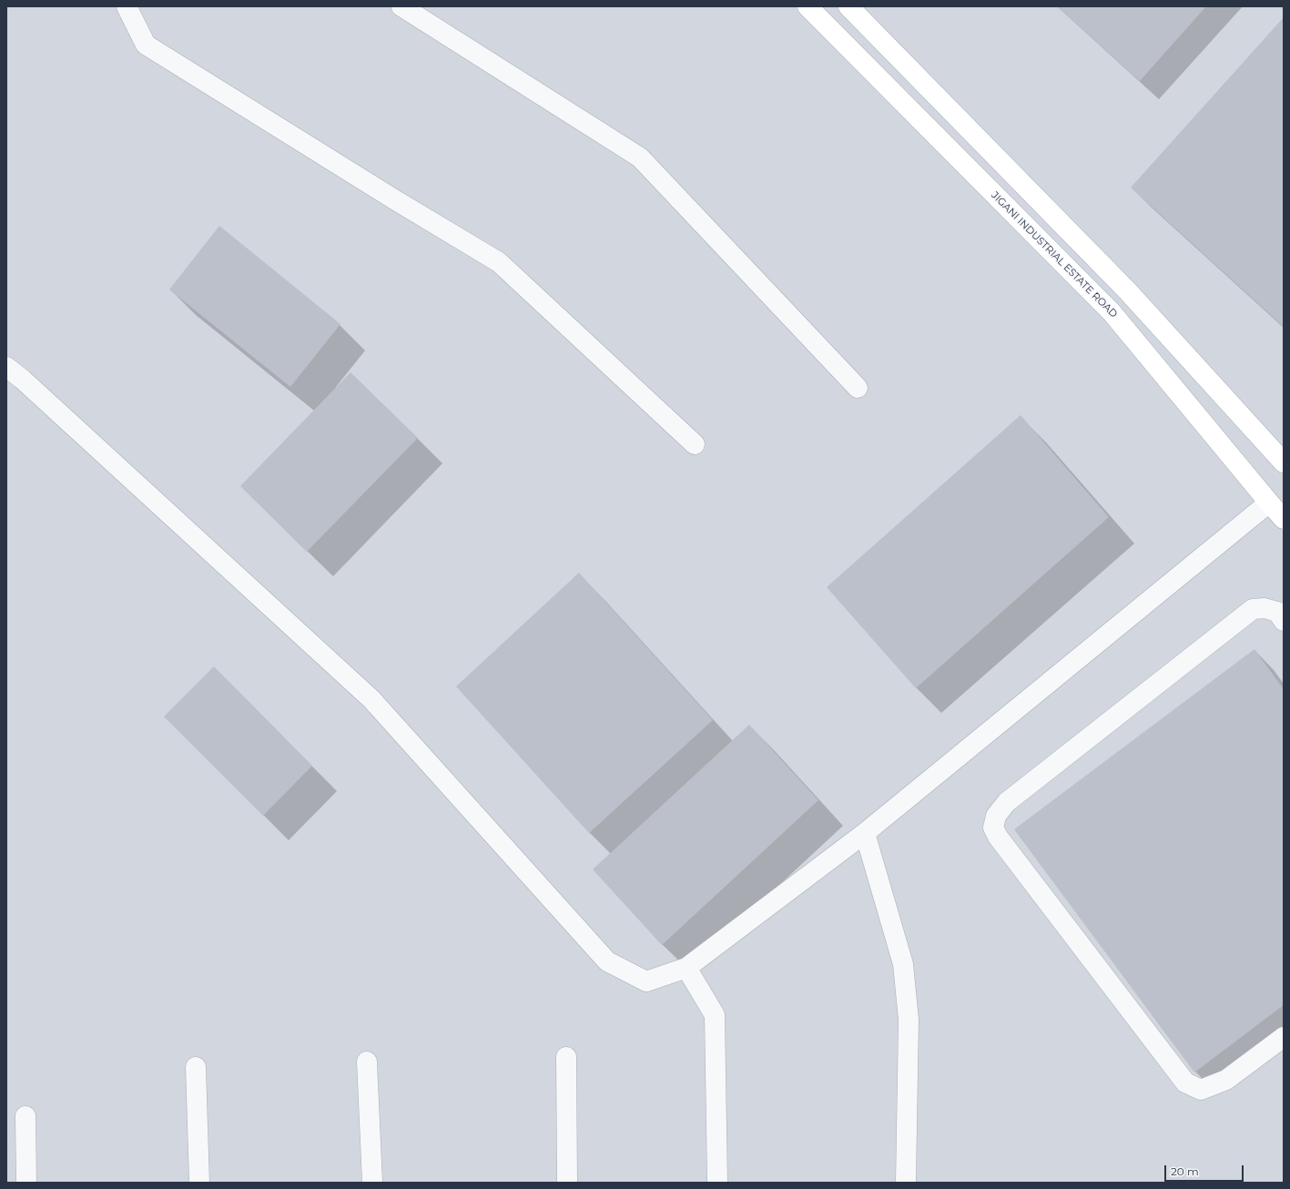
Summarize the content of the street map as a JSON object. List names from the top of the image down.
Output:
{
  "streets": {
    "main road": ["JIGANI INDUSTRIAL ESTATE ROAD"]
  },
  "scale_bar": "20 m"
}
